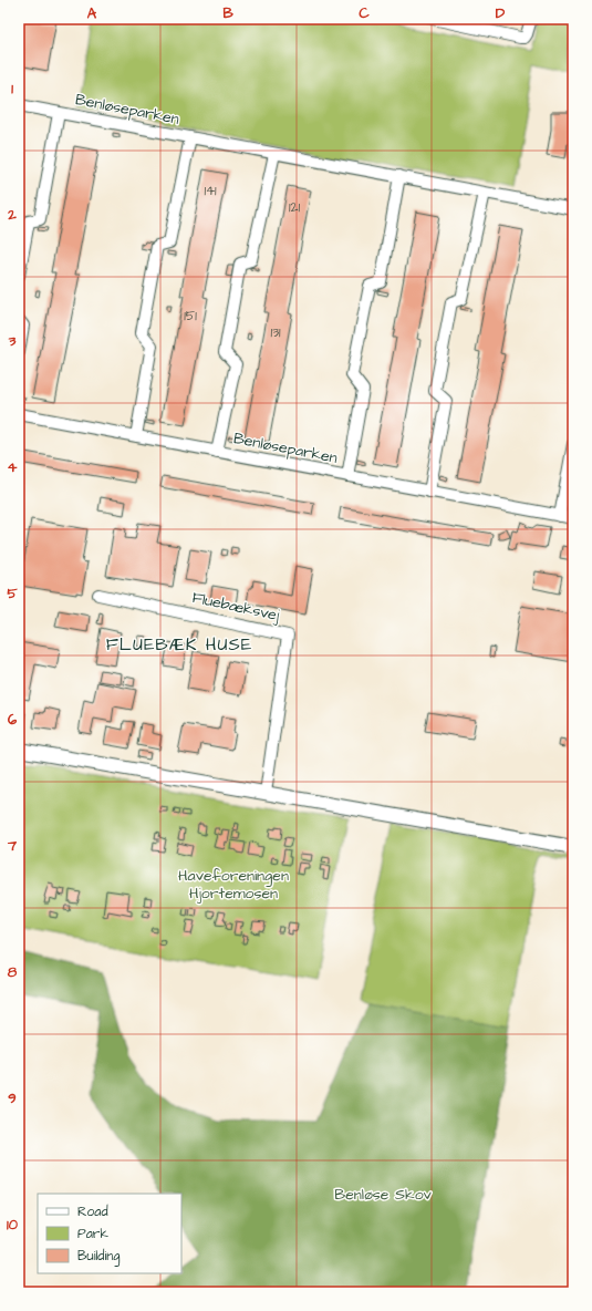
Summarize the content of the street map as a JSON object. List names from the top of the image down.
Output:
{
  "streets": {
    "street": ["Benløseparken", "Fluebæksvej"]
  },
  "districts": ["FLUEBÆK HUSE"],
  "parks": ["Haveforeningen Hjortemosen", "Benløse Skov"],
  "house_numbers": [
    "141",
    "121",
    "151",
    "131"
  ],
  "legend": ["Road", "Park", "Building"],
  "grid": {
    "columns": [
      "A",
      "B",
      "C",
      "D"
    ],
    "rows": [
      "1",
      "2",
      "3",
      "4",
      "5",
      "6",
      "7",
      "8",
      "9",
      "10"
    ]
  }
}
